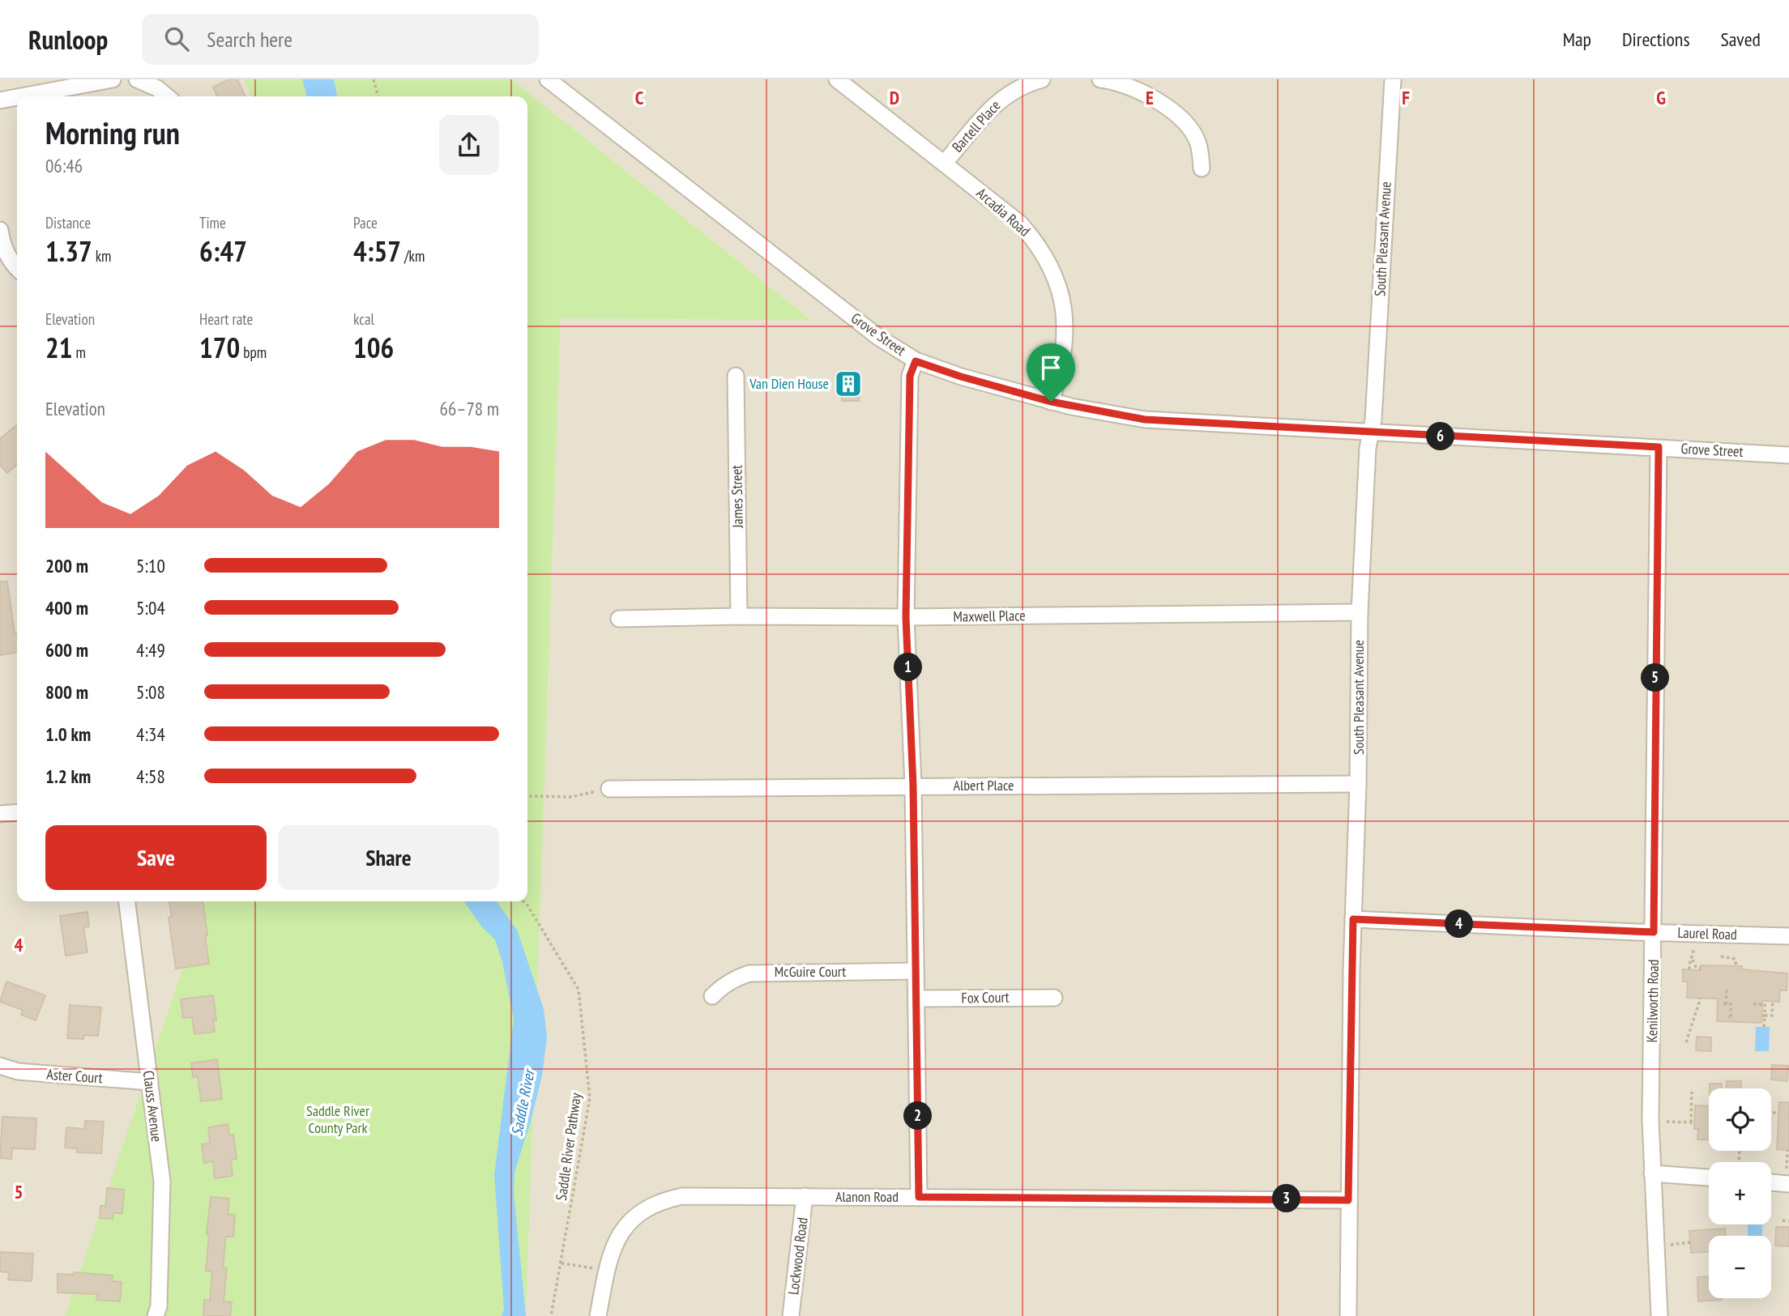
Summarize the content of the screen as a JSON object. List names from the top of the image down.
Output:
{
  "streets": {
    "street": [
      "Bartell Place",
      "Arcadia Road",
      "South Pleasant Avenue",
      "Grove Street",
      "James Street",
      "Maxwell Place",
      "Albert Place",
      "Laurel Road",
      "McGuire Court",
      "Fox Court",
      "Kenilworth Road",
      "Aster Court",
      "Clauss Avenue",
      "Alanon Road",
      "Lockwood Road"
    ],
    "path": ["Saddle River Pathway"]
  },
  "crossings": [
    ["Bartell Place", "Arcadia Road"],
    ["Arcadia Road", "Grove Street"],
    ["South Pleasant Avenue", "Grove Street"],
    ["South Pleasant Avenue", "Maxwell Place"],
    ["South Pleasant Avenue", "Albert Place"],
    ["South Pleasant Avenue", "Laurel Road"],
    ["South Pleasant Avenue", "Alanon Road"],
    ["Grove Street", "Kenilworth Road"],
    ["James Street", "Maxwell Place"],
    ["Laurel Road", "Kenilworth Road"],
    ["Aster Court", "Clauss Avenue"],
    ["Alanon Road", "Lockwood Road"]
  ],
  "water": ["Saddle River"],
  "parks": ["Saddle River County Park"],
  "places": {
    "building": ["Van Dien House"]
  },
  "page": {
    "header": "Runloop",
    "search": "Search here",
    "nav": ["Map", "Directions", "Saved"],
    "heading": ["Morning run", "06:46"],
    "stats": [
      ["Distance", "1.37 km"],
      ["Time", "6:47"],
      ["Pace", "4:57 /km"],
      ["Elevation", "21 m"],
      ["Heart rate", "170 bpm"],
      ["kcal", "106"]
    ],
    "chart": ["Elevation", "66–78 m"],
    "pins": [
      "6",
      "1",
      "5",
      "4",
      "2",
      "3"
    ],
    "list": [
      {
        "name": "200 m",
        "note": "5:10"
      },
      {
        "name": "400 m",
        "note": "5:04"
      },
      {
        "name": "600 m",
        "note": "4:49"
      },
      {
        "name": "800 m",
        "note": "5:08"
      },
      {
        "name": "1.0 km",
        "note": "4:34"
      },
      {
        "name": "1.2 km",
        "note": "4:58"
      }
    ],
    "buttons": ["Save", "Share"],
    "map_buttons": ["+", "−"]
  },
  "grid": {
    "columns": [
      "C",
      "D",
      "E",
      "F",
      "G"
    ],
    "rows": ["4", "5"]
  }
}
